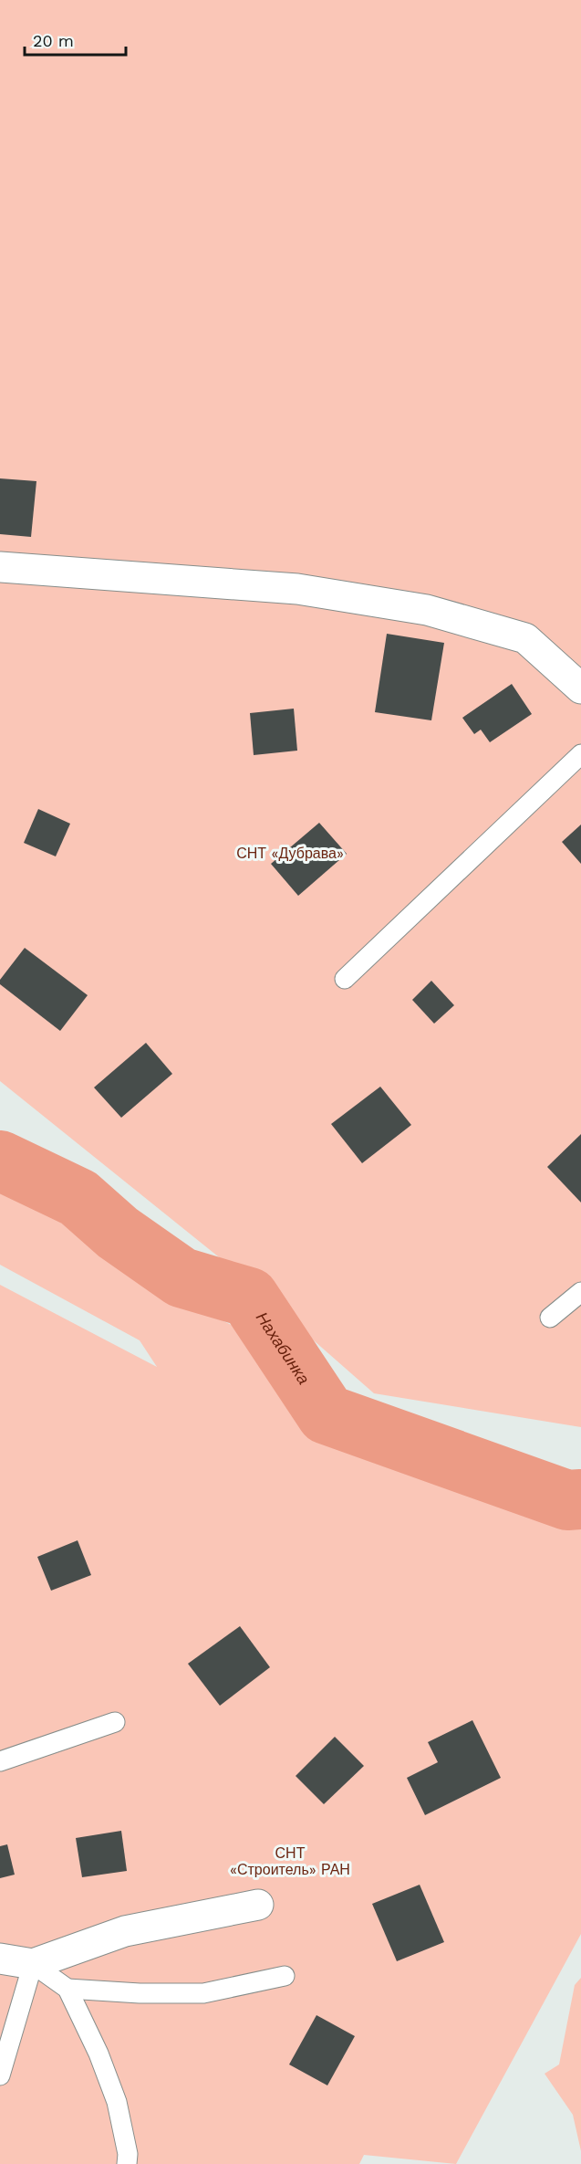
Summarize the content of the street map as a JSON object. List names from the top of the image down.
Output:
{
  "water": ["Нахабинка"],
  "parks": ["СНТ «Дубрава»", "СНТ «Строитель» РАН"],
  "scale_bar": "20 m"
}
